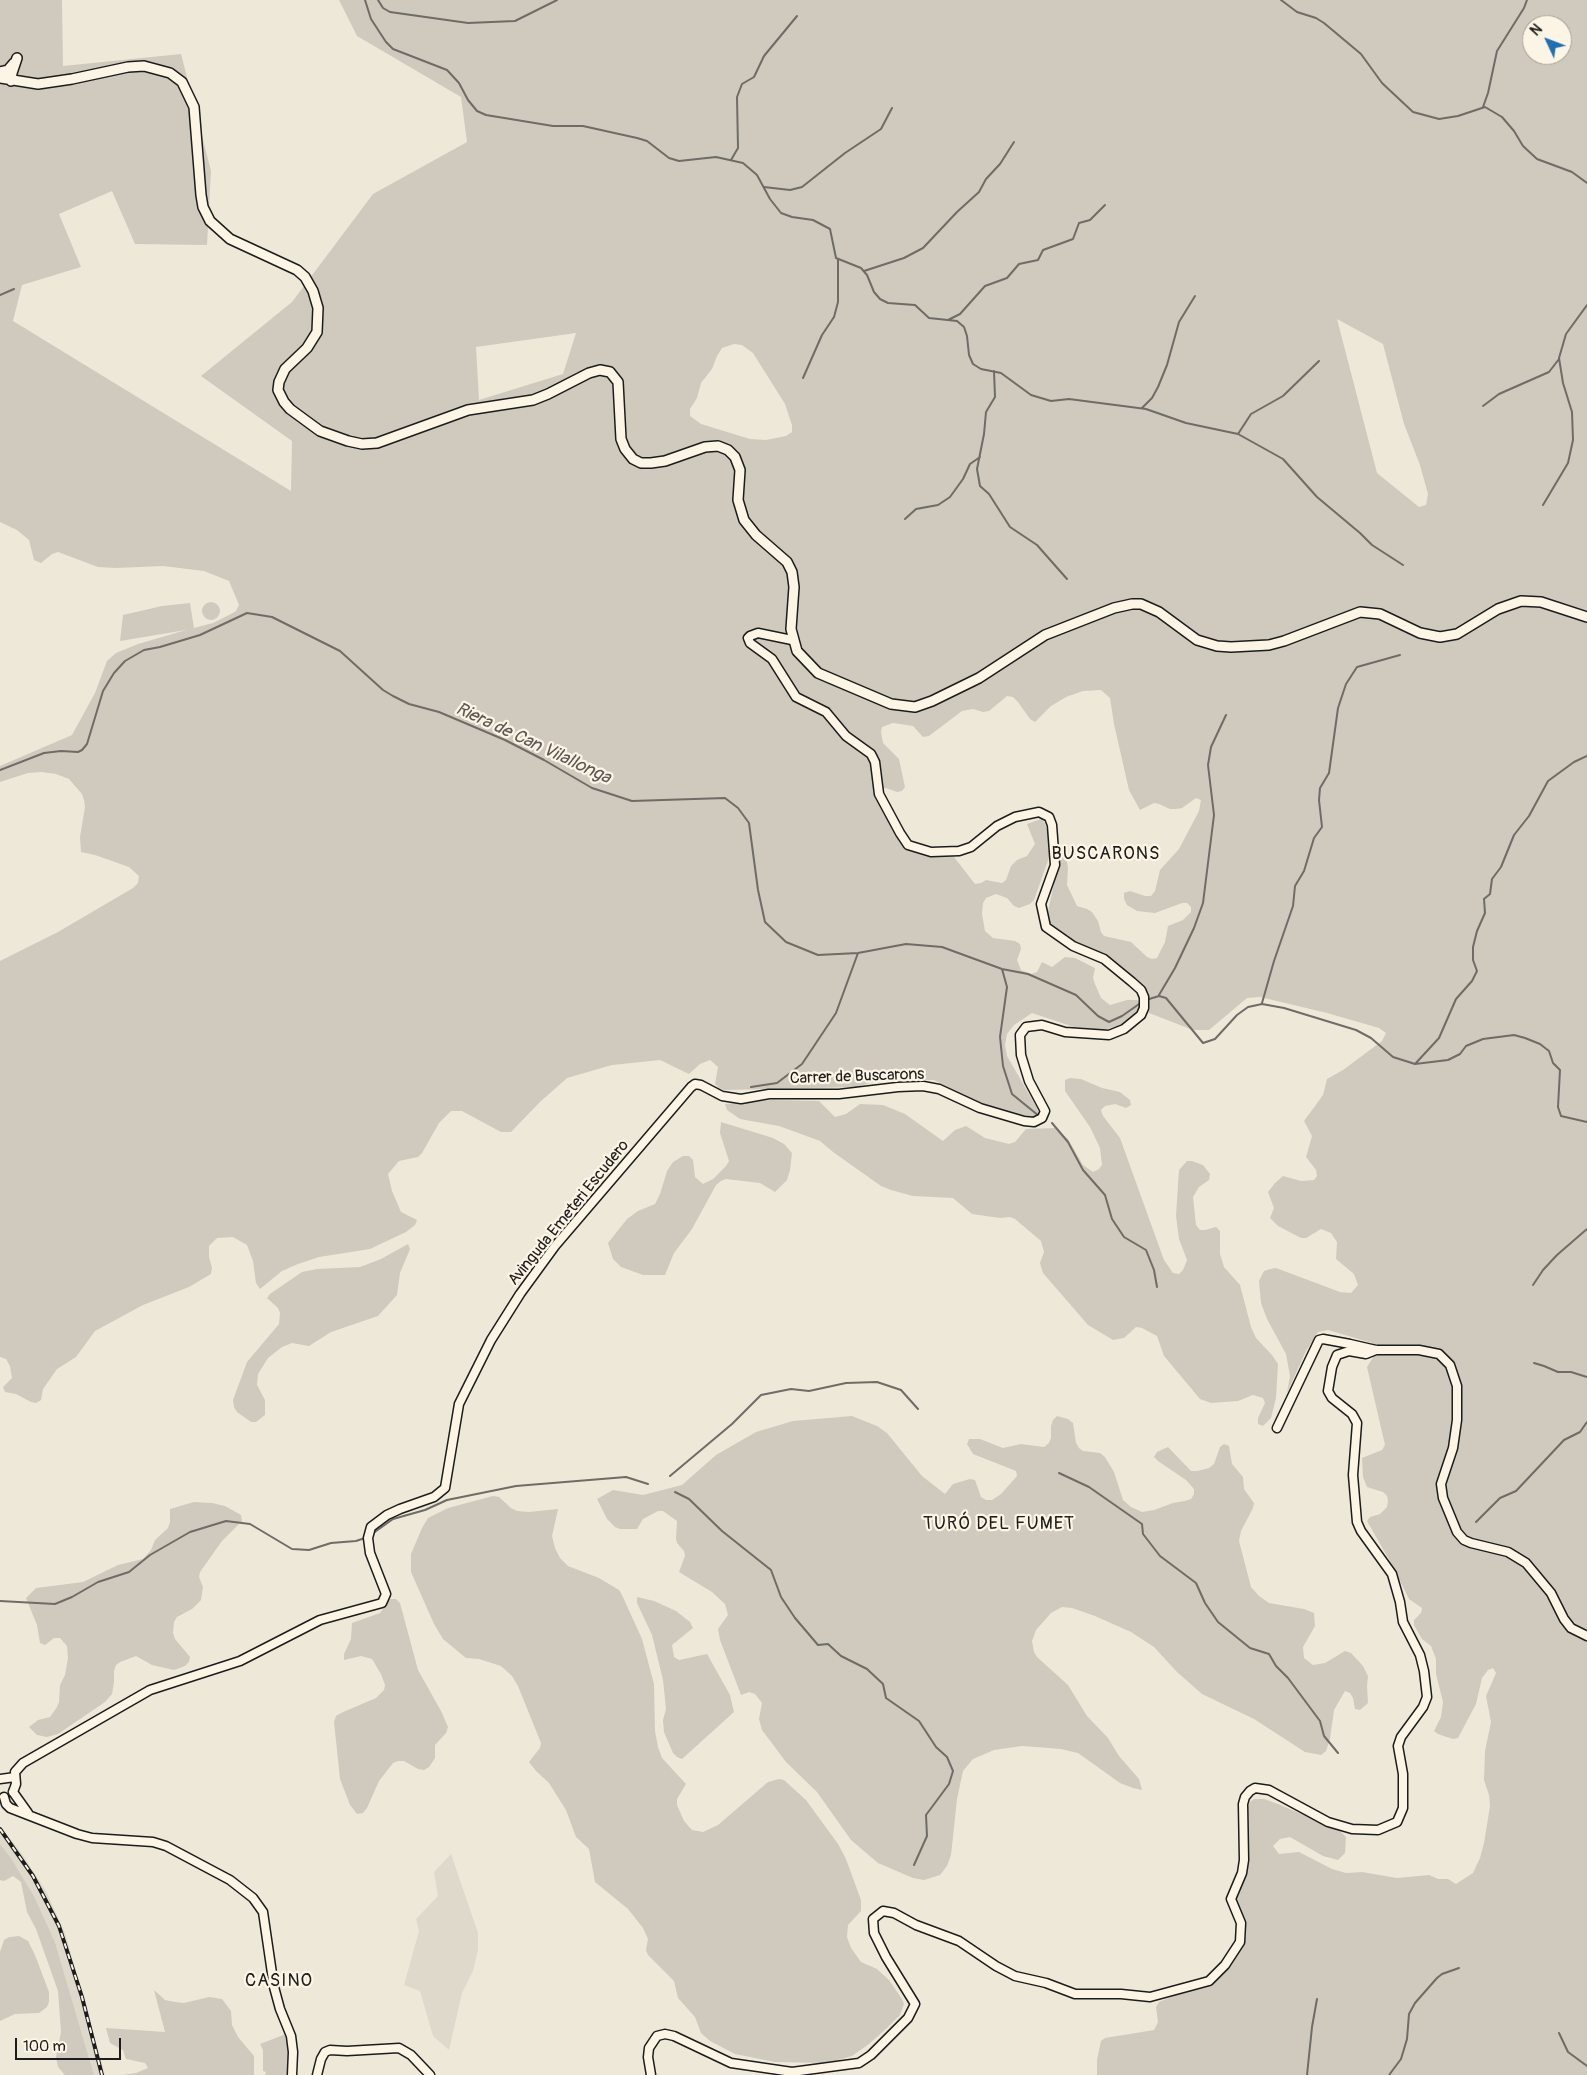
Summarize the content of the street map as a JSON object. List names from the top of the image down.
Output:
{
  "streets": {
    "street": ["Carrer de Buscarons", "Avinguda Emeteri Escudero"]
  },
  "crossings": [
    ["Carrer de Buscarons", "Avinguda Emeteri Escudero"]
  ],
  "districts": ["BUSCARONS", "TURÓ DEL FUMET", "CASINO"],
  "water": ["Riera de Can Vilallonga"],
  "scale_bar": "100 m",
  "north": "top left"
}
